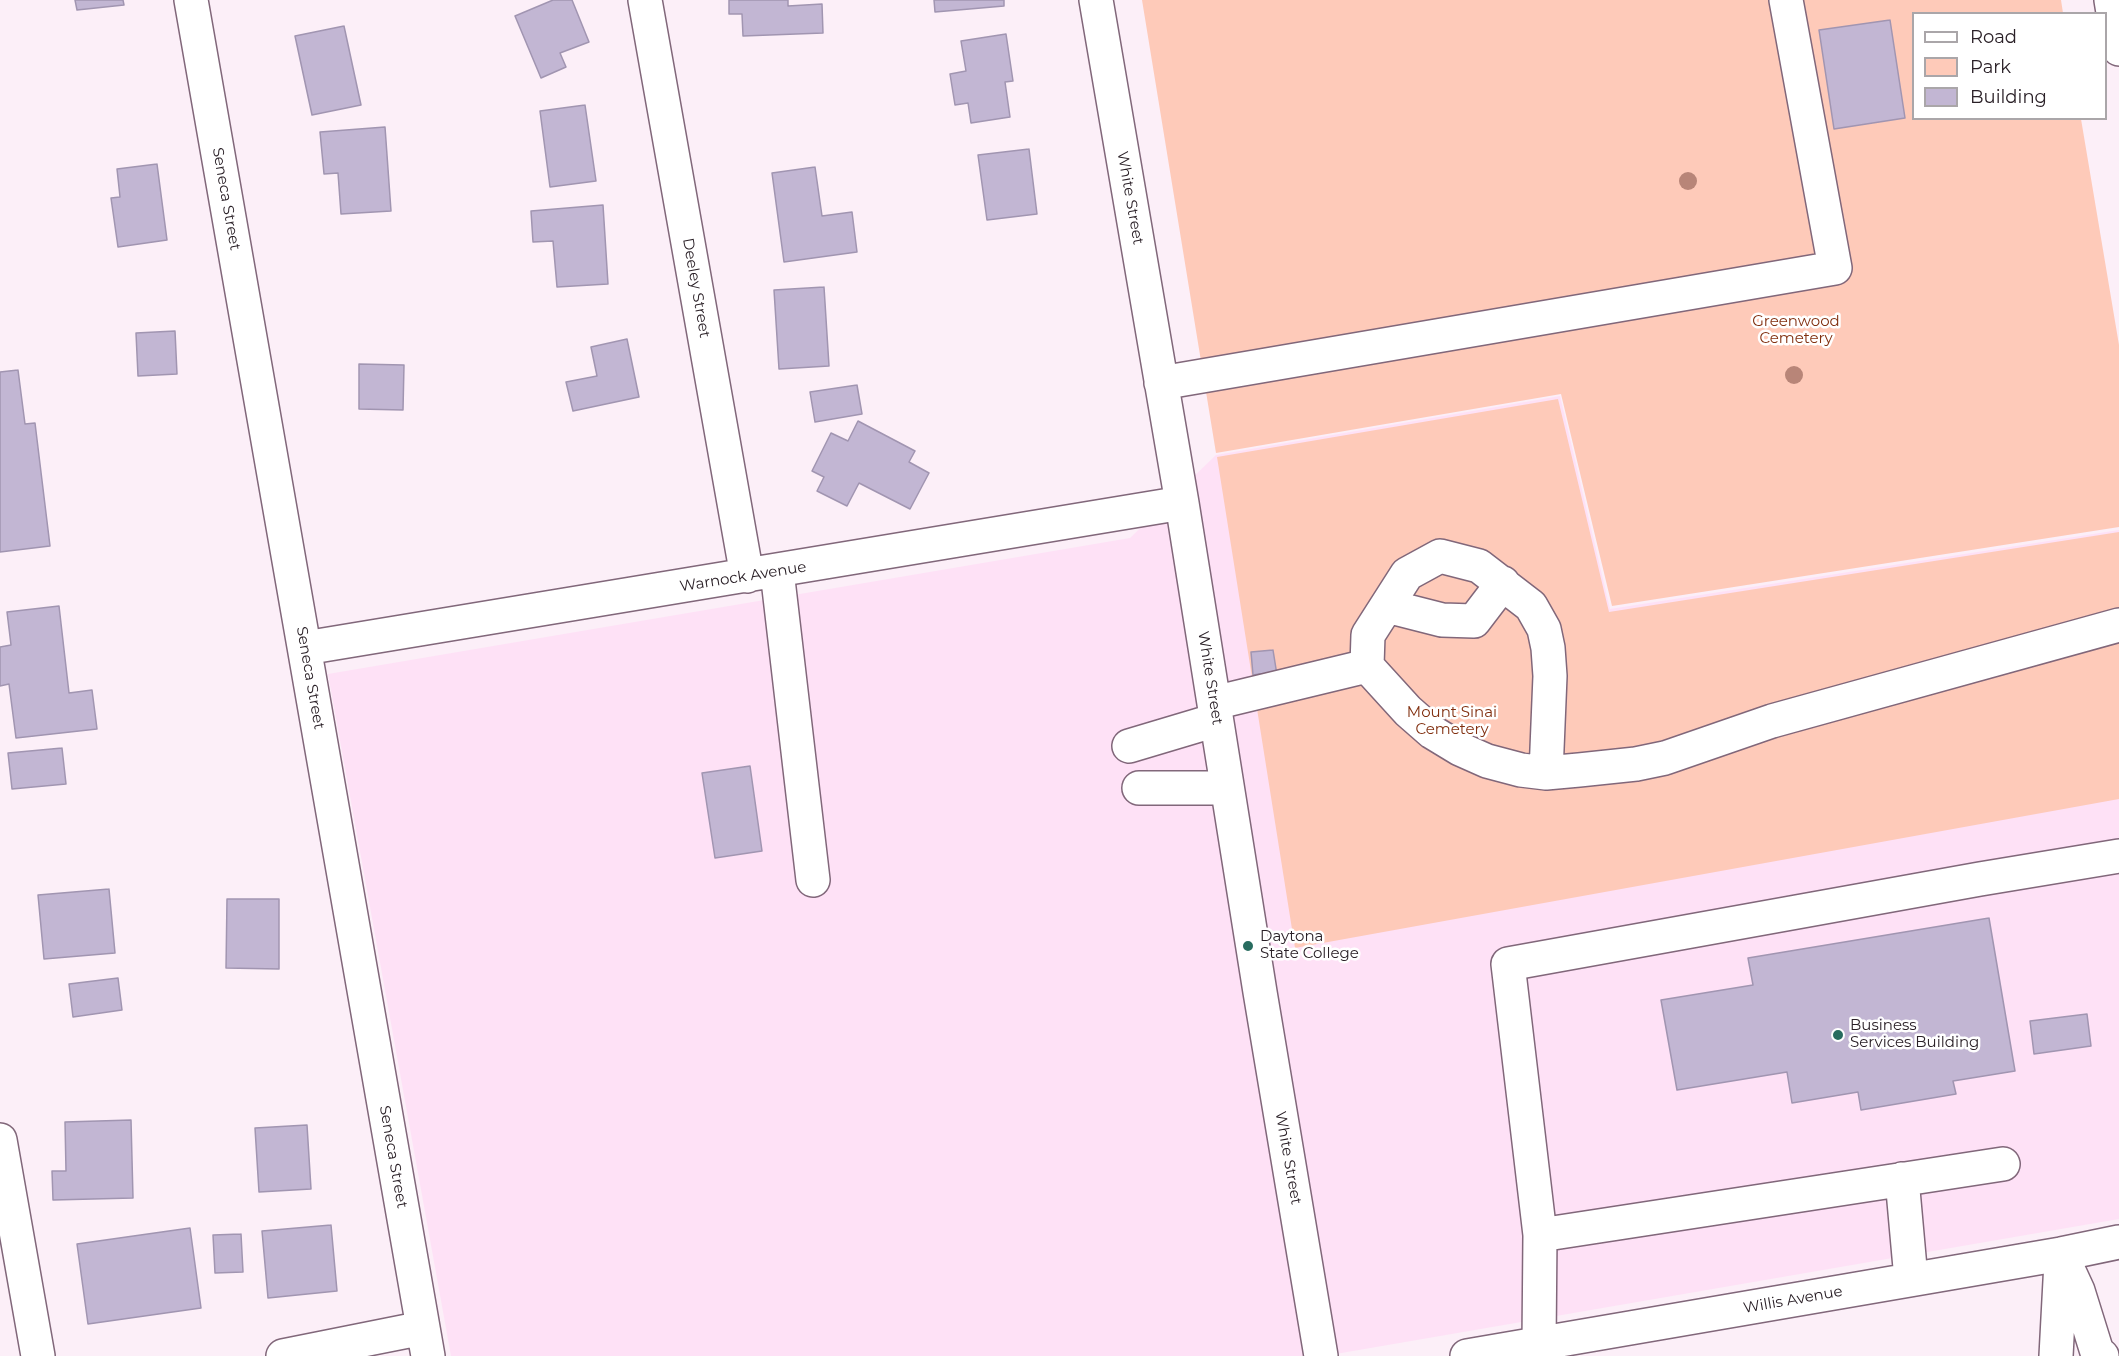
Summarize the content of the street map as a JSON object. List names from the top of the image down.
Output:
{
  "streets": {
    "street": [
      "White Street",
      "Seneca Street",
      "Deeley Street",
      "Warnock Avenue",
      "Willis Avenue"
    ]
  },
  "crossings": [
    ["White Street", "Warnock Avenue"],
    ["Seneca Street", "Warnock Avenue"],
    ["Deeley Street", "Warnock Avenue"]
  ],
  "parks": ["Greenwood Cemetery", "Mount Sinai Cemetery"],
  "places": ["Daytona State College", "Business Services Building"],
  "legend": ["Road", "Park", "Building"]
}
